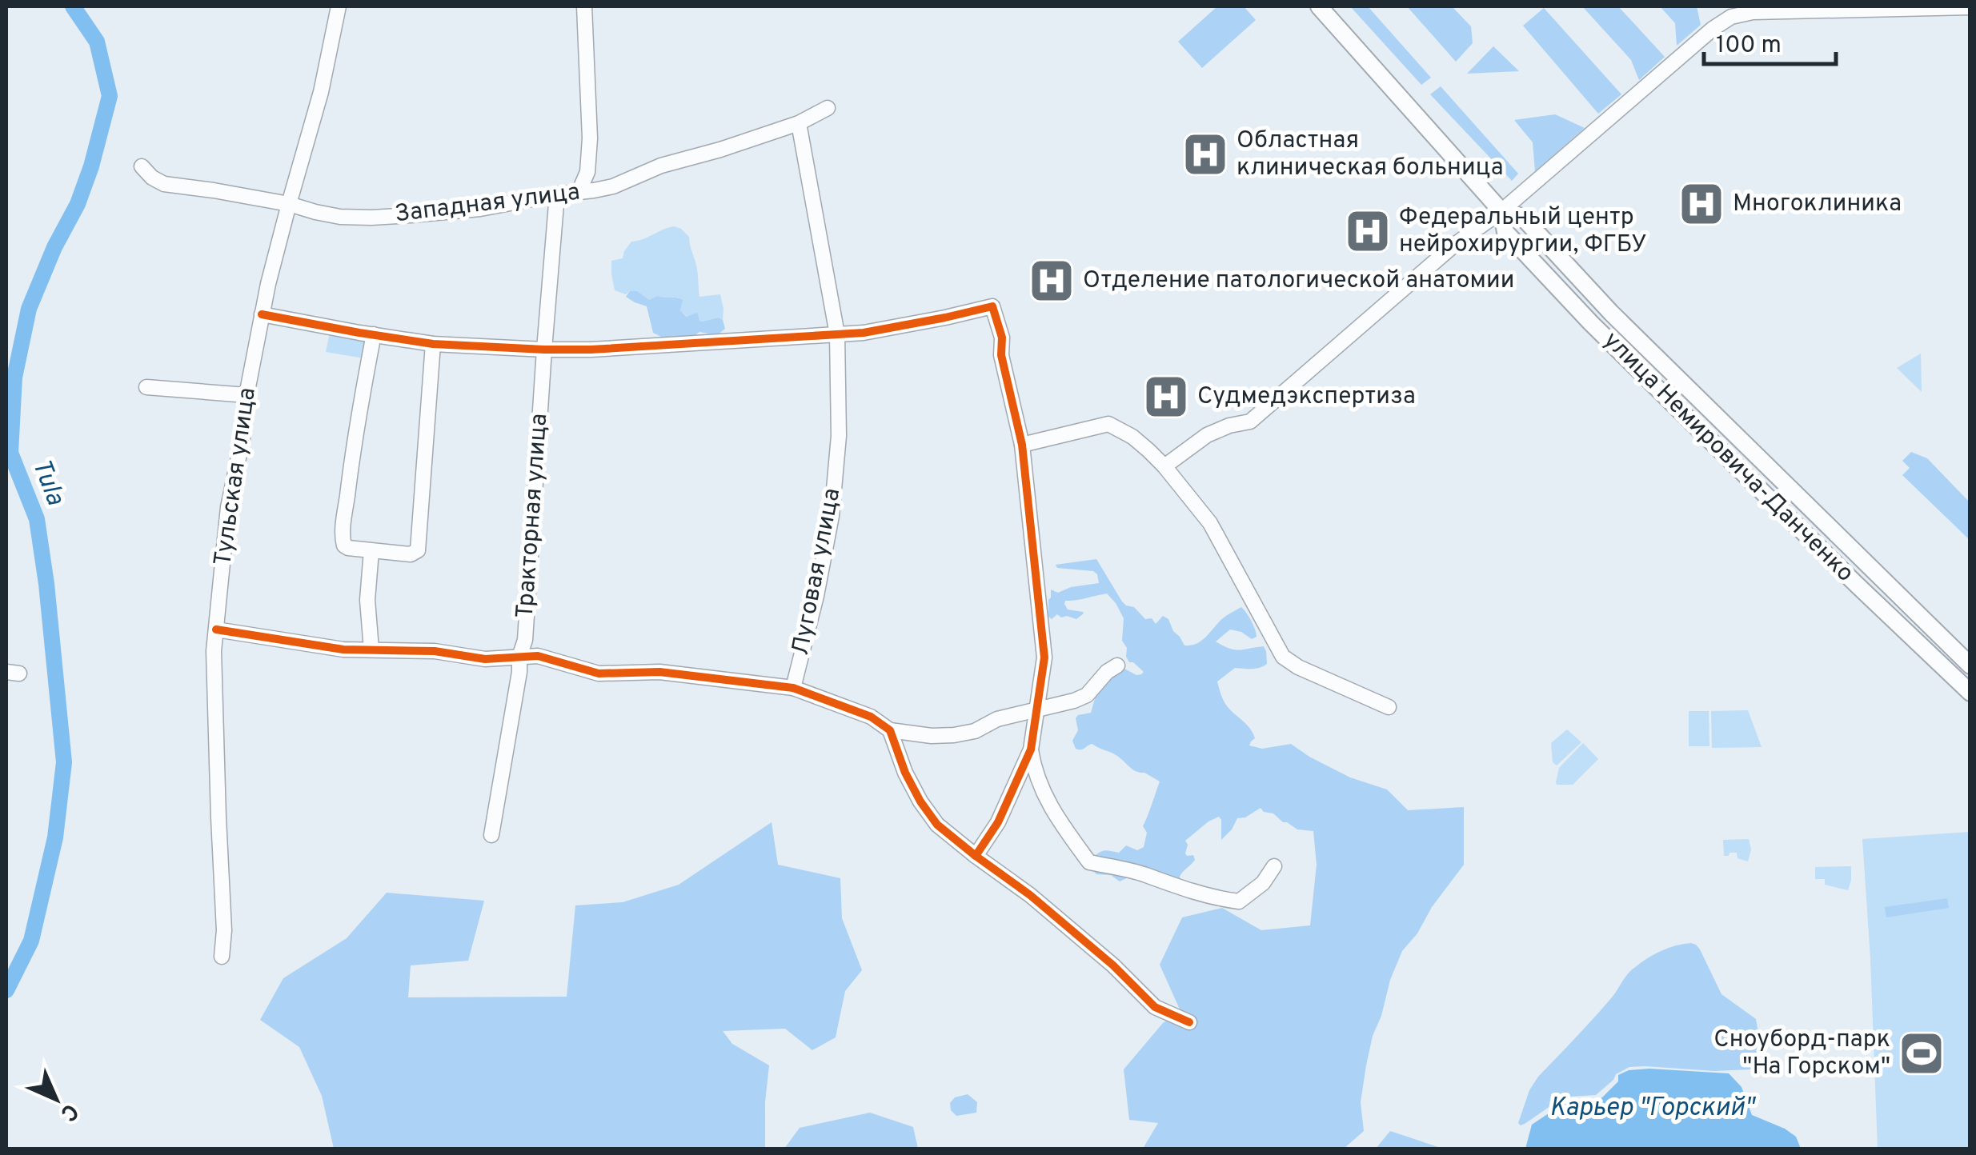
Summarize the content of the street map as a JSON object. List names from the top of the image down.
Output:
{
  "streets": {
    "main road": ["улица Немировича-Данченко"],
    "street": [
      "Западная улица",
      "Тульская улица",
      "Тракторная улица",
      "Луговая улица"
    ]
  },
  "crossings": [
    ["Западная улица", "Тульская улица"],
    ["Западная улица", "Тракторная улица"],
    ["Западная улица", "Луговая улица"]
  ],
  "water": ["Tula", "Карьер \"Горский\""],
  "places": {
    "hospital": [
      "Областная клиническая больница",
      "Многоклиника",
      "Федеральный центр нейрохирургии, ФГБУ",
      "Отделение патологической анатомии",
      "Судмедэкспертиза"
    ],
    "sports": ["Сноуборд-парк \"На Горском\""]
  },
  "scale_bar": "100 m",
  "north": "bottom right"
}
